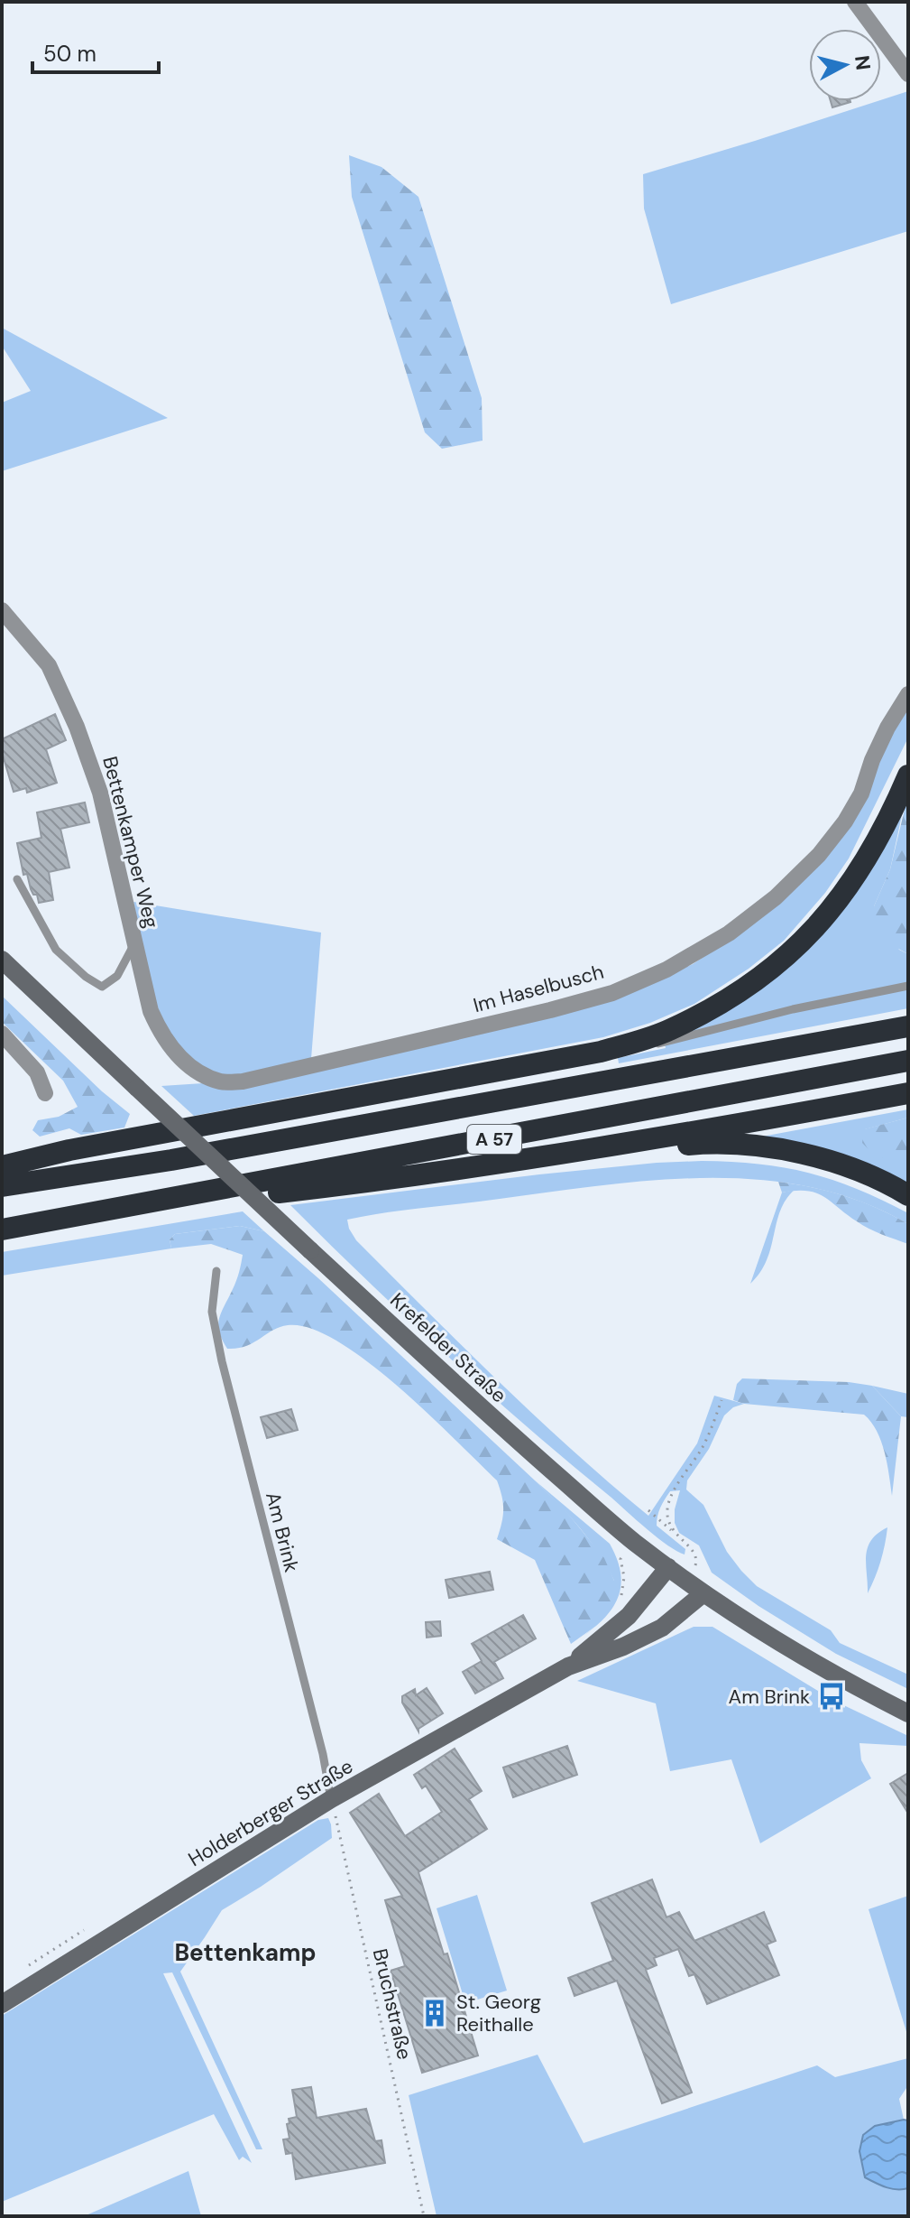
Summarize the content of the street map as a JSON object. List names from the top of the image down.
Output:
{
  "streets": {
    "highway": ["A 57"],
    "main road": ["Krefelder Straße", "Holderberger Straße"],
    "street": ["Bettenkamper Weg", "Im Haselbusch"],
    "lane": ["Am Brink"],
    "path": ["Bruchstraße"]
  },
  "crossings": [
    ["Bettenkamper Weg", "Im Haselbusch"],
    ["Krefelder Straße", "Holderberger Straße"],
    ["Am Brink", "Holderberger Straße"],
    ["Am Brink", "Bruchstraße"],
    ["Holderberger Straße", "Bruchstraße"]
  ],
  "districts": ["Bettenkamp"],
  "places": {
    "bus stop": ["Am Brink"],
    "building": ["St. Georg Reithalle"]
  },
  "scale_bar": "50 m",
  "north": "right"
}
